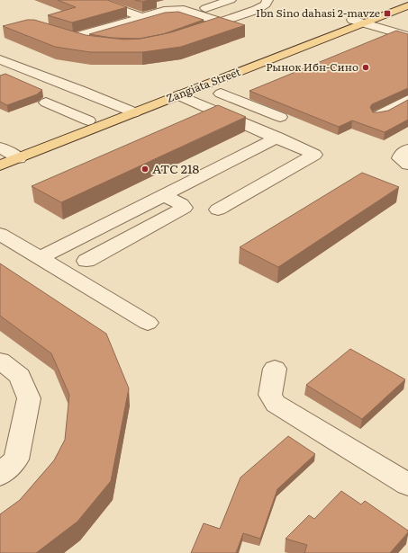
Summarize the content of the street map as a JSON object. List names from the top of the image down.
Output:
{
  "streets": {
    "main road": ["Zangiata Street"]
  },
  "places": {
    "transit": ["Ibn Sino dahasi 2-mavze"],
    "other": ["Рынок Ибн-Сино", "АТС 218"]
  }
}
